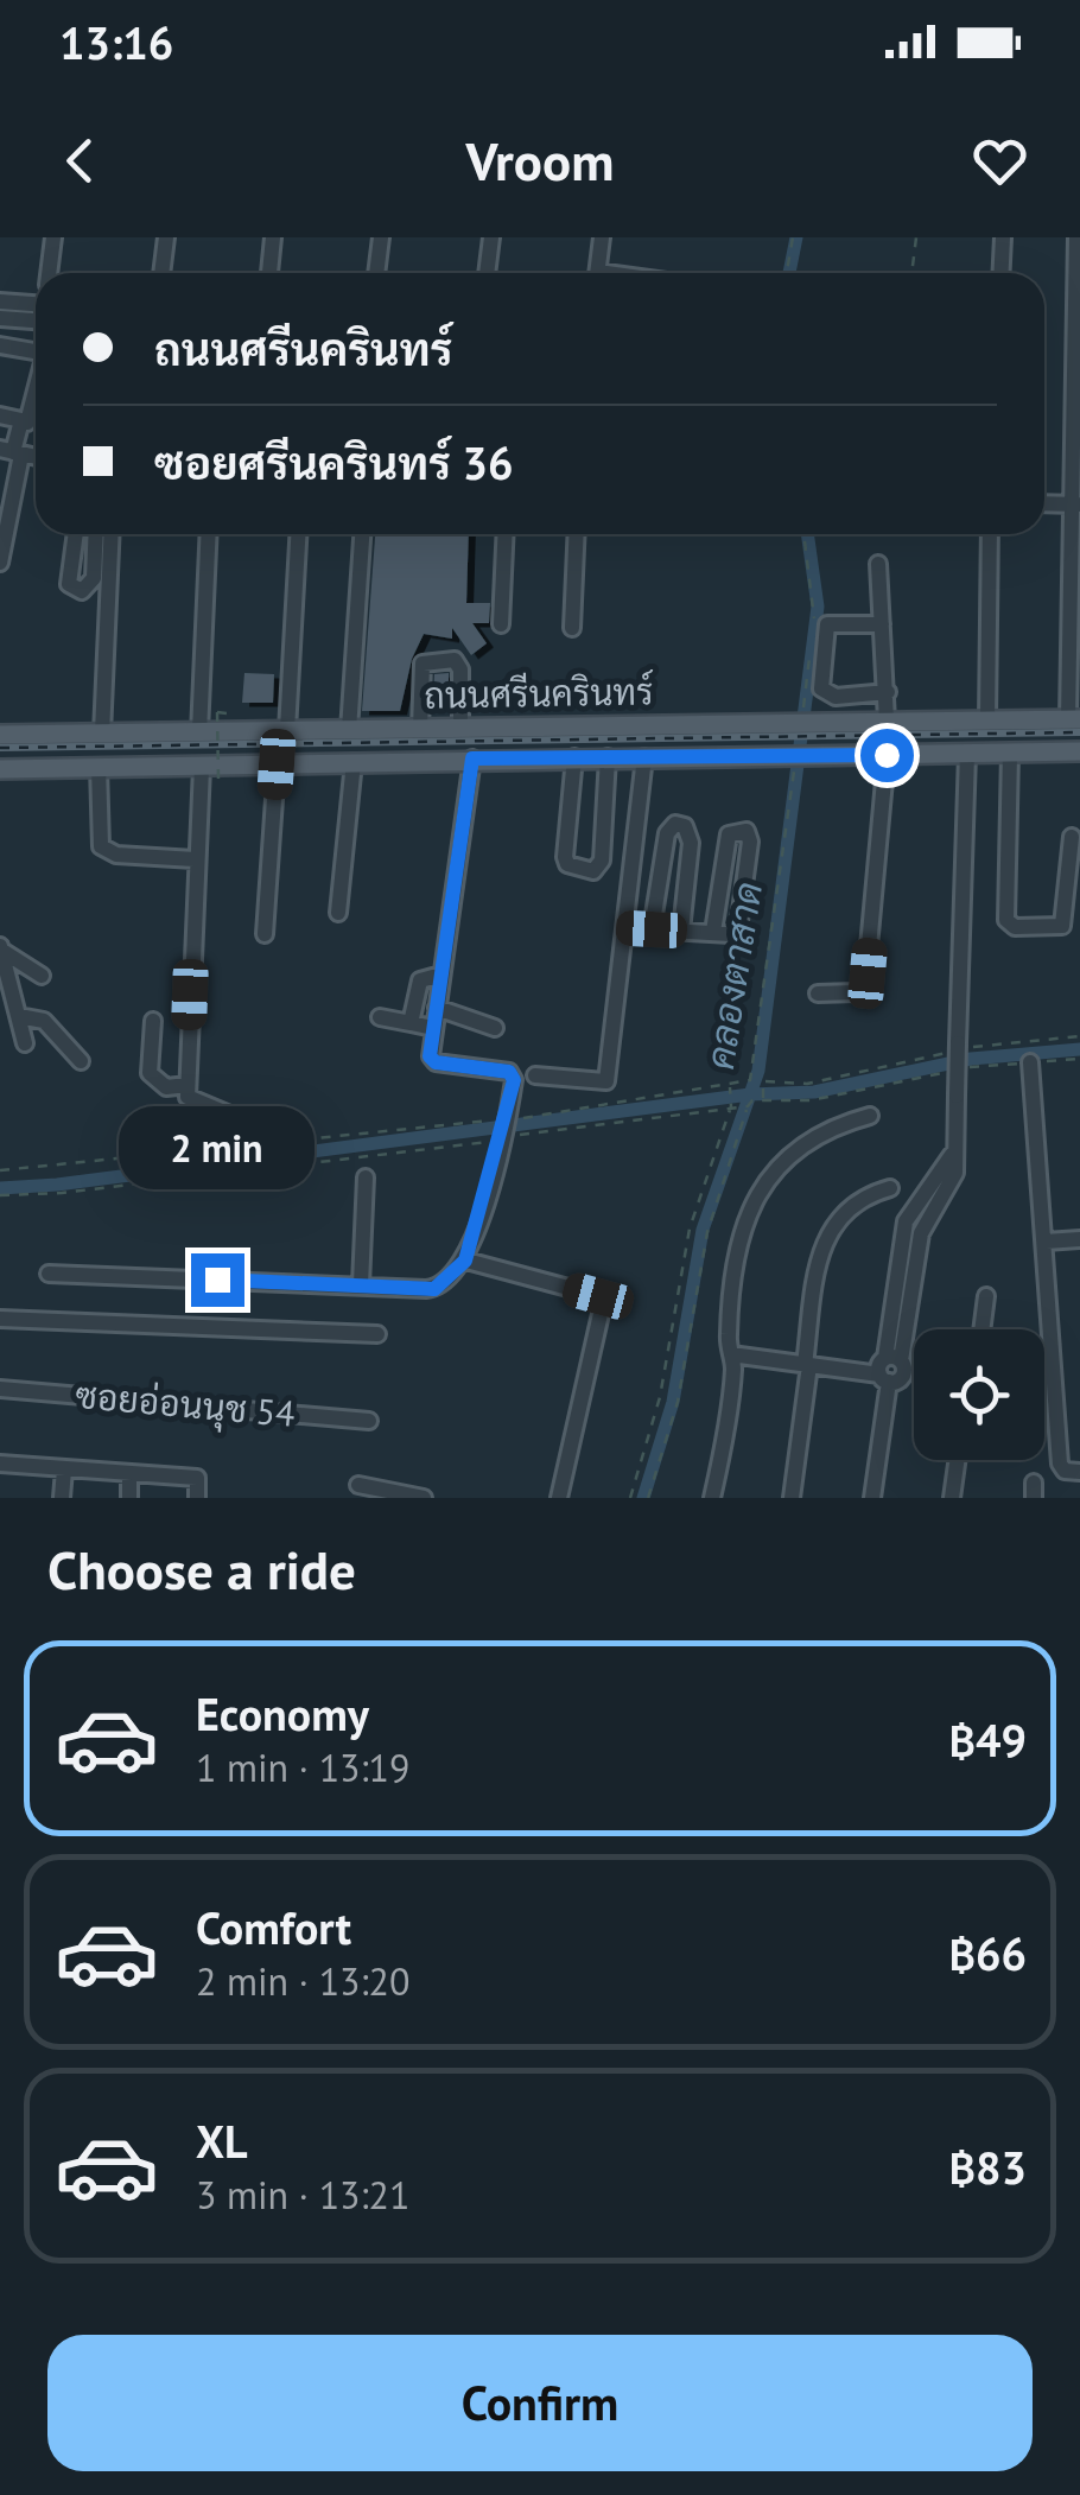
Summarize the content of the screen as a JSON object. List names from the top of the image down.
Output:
{
  "streets": {
    "main road": ["ถนนศรีนครินทร์"],
    "street": ["ซอยอ่อนนุช 54"]
  },
  "water": ["คลองตาสาด"],
  "page": {
    "status": "13:16",
    "header": "Vroom",
    "banner": ["ถนนศรีนครินทร์", "ซอยศรีนครินทร์ 36"],
    "bubble": "2 min",
    "heading": "Choose a ride",
    "list": [
      {
        "name": "Economy",
        "note": "1 min · 13:19",
        "value": "฿49"
      },
      {
        "name": "Comfort",
        "note": "2 min · 13:20",
        "value": "฿66"
      },
      {
        "name": "XL",
        "note": "3 min · 13:21",
        "value": "฿83"
      }
    ],
    "buttons": "Confirm"
  }
}
